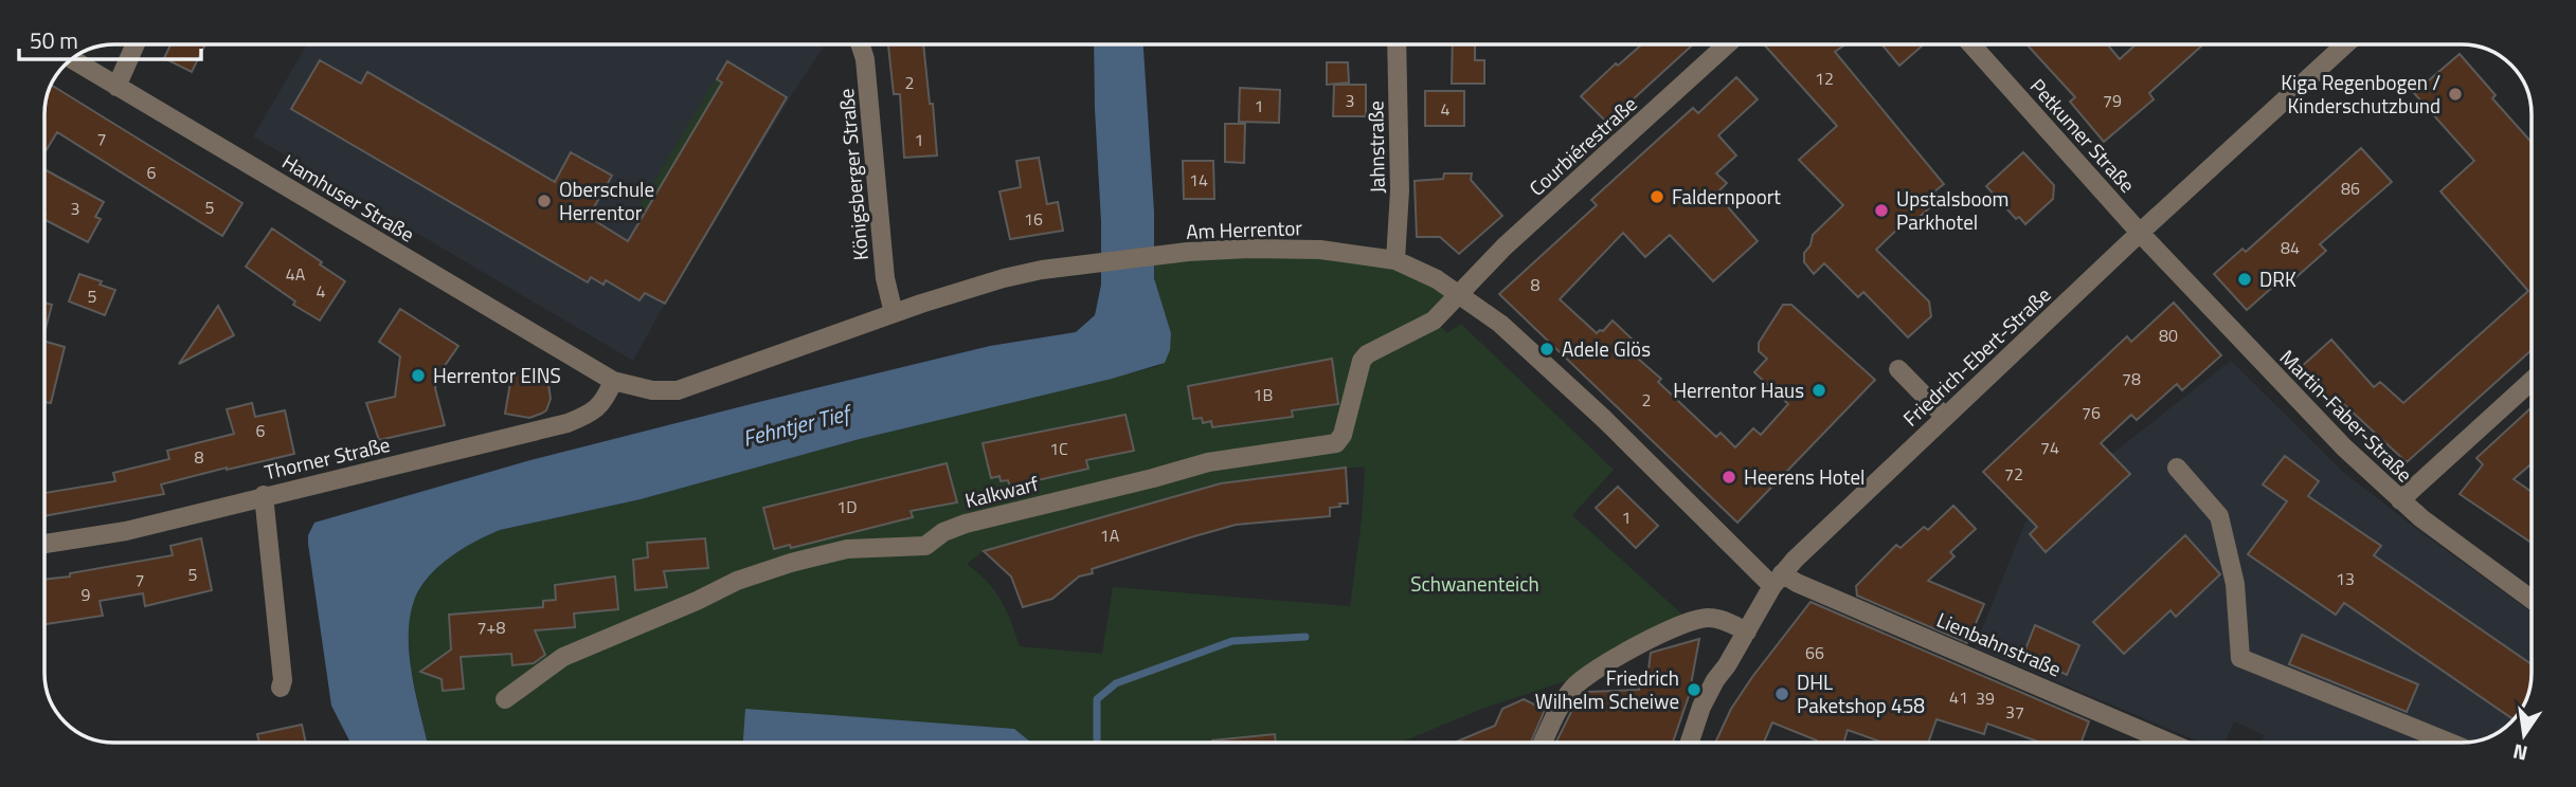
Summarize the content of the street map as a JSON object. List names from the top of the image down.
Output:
{
  "streets": {
    "street": [
      "Petkumer Straße",
      "Courbiérestraße",
      "Jahnstraße",
      "Königsberger Straße",
      "Hamhuser Straße",
      "Am Herrentor",
      "Friedrich-Ebert-Straße",
      "Martin-Faber-Straße",
      "Thorner Straße",
      "Kalkwarf",
      "Lienbahnstraße"
    ]
  },
  "crossings": [
    ["Petkumer Straße", "Friedrich-Ebert-Straße"],
    ["Petkumer Straße", "Martin-Faber-Straße"],
    ["Courbiérestraße", "Am Herrentor"],
    ["Courbiérestraße", "Kalkwarf"],
    ["Jahnstraße", "Am Herrentor"],
    ["Königsberger Straße", "Am Herrentor"],
    ["Hamhuser Straße", "Am Herrentor"],
    ["Hamhuser Straße", "Thorner Straße"],
    ["Am Herrentor", "Friedrich-Ebert-Straße"],
    ["Am Herrentor", "Thorner Straße"],
    ["Am Herrentor", "Kalkwarf"],
    ["Am Herrentor", "Lienbahnstraße"],
    ["Friedrich-Ebert-Straße", "Martin-Faber-Straße"],
    ["Friedrich-Ebert-Straße", "Lienbahnstraße"]
  ],
  "water": ["Fehntjer Tief"],
  "parks": ["Schwanenteich"],
  "places": [
    "Kiga Regenbogen / Kinderschutzbund",
    "Faldernpoort",
    "Oberschule Herrentor",
    "Upstalsboom Parkhotel",
    "DRK",
    "Adele Glös",
    "Herrentor EINS",
    "Herrentor Haus",
    "Heerens Hotel",
    "Friedrich Wilhelm Scheiwe",
    "DHL Paketshop 458"
  ],
  "house_numbers": [
    "12",
    "2",
    "3",
    "79",
    "1",
    "4",
    "7",
    "1",
    "6",
    "14",
    "86",
    "5",
    "3",
    "16",
    "84",
    "4A",
    "8",
    "4",
    "5",
    "80",
    "78",
    "1B",
    "2",
    "76",
    "6",
    "74",
    "1C",
    "8",
    "72",
    "1D",
    "1",
    "1A",
    "5",
    "13",
    "7",
    "9",
    "7+8",
    "66",
    "41",
    "39",
    "37"
  ],
  "scale_bar": "50 m",
  "north": "bottom"
}
